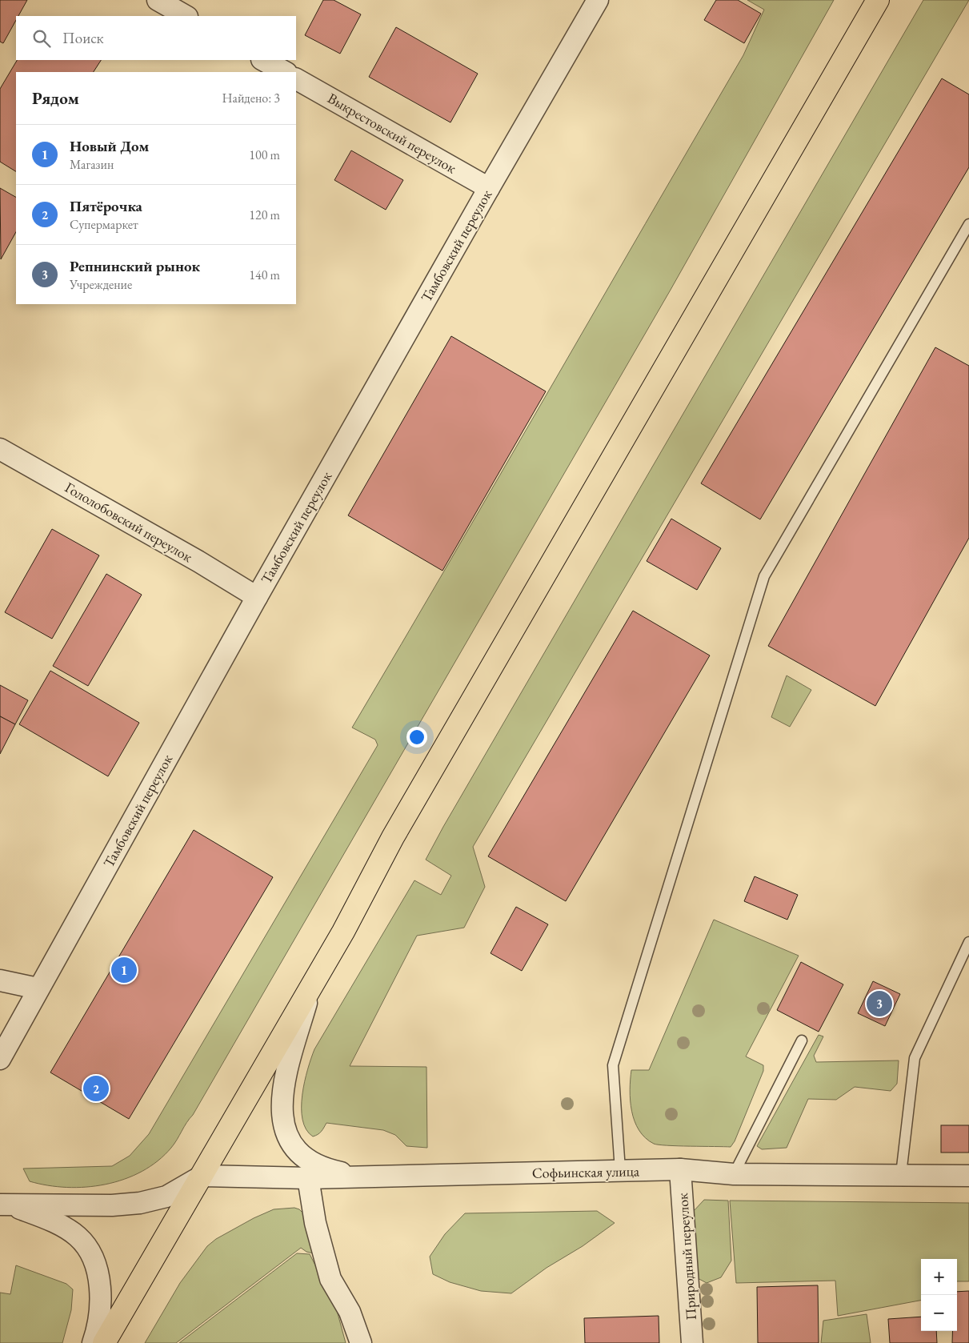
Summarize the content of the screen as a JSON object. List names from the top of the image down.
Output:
{
  "streets": {
    "street": [
      "Выкрестовский переулок",
      "Тамбовский переулок",
      "Гололобовский переулок",
      "Софьинская улица",
      "Природный переулок"
    ]
  },
  "crossings": [
    ["Выкрестовский переулок", "Тамбовский переулок"],
    ["Тамбовский переулок", "Гололобовский переулок"],
    ["Софьинская улица", "Природный переулок"]
  ],
  "page": {
    "search": "Поиск",
    "heading": ["Рядом", "Найдено: 3"],
    "list": [
      {
        "mark": "1",
        "name": "Новый Дом",
        "note": "Магазин",
        "value": "100 m"
      },
      {
        "mark": "2",
        "name": "Пятёрочка",
        "note": "Супермаркет",
        "value": "120 m"
      },
      {
        "mark": "3",
        "name": "Репнинский рынок",
        "note": "Учреждение",
        "value": "140 m"
      }
    ],
    "pins": ["1", "3", "2"],
    "map_buttons": ["+", "−"]
  }
}
